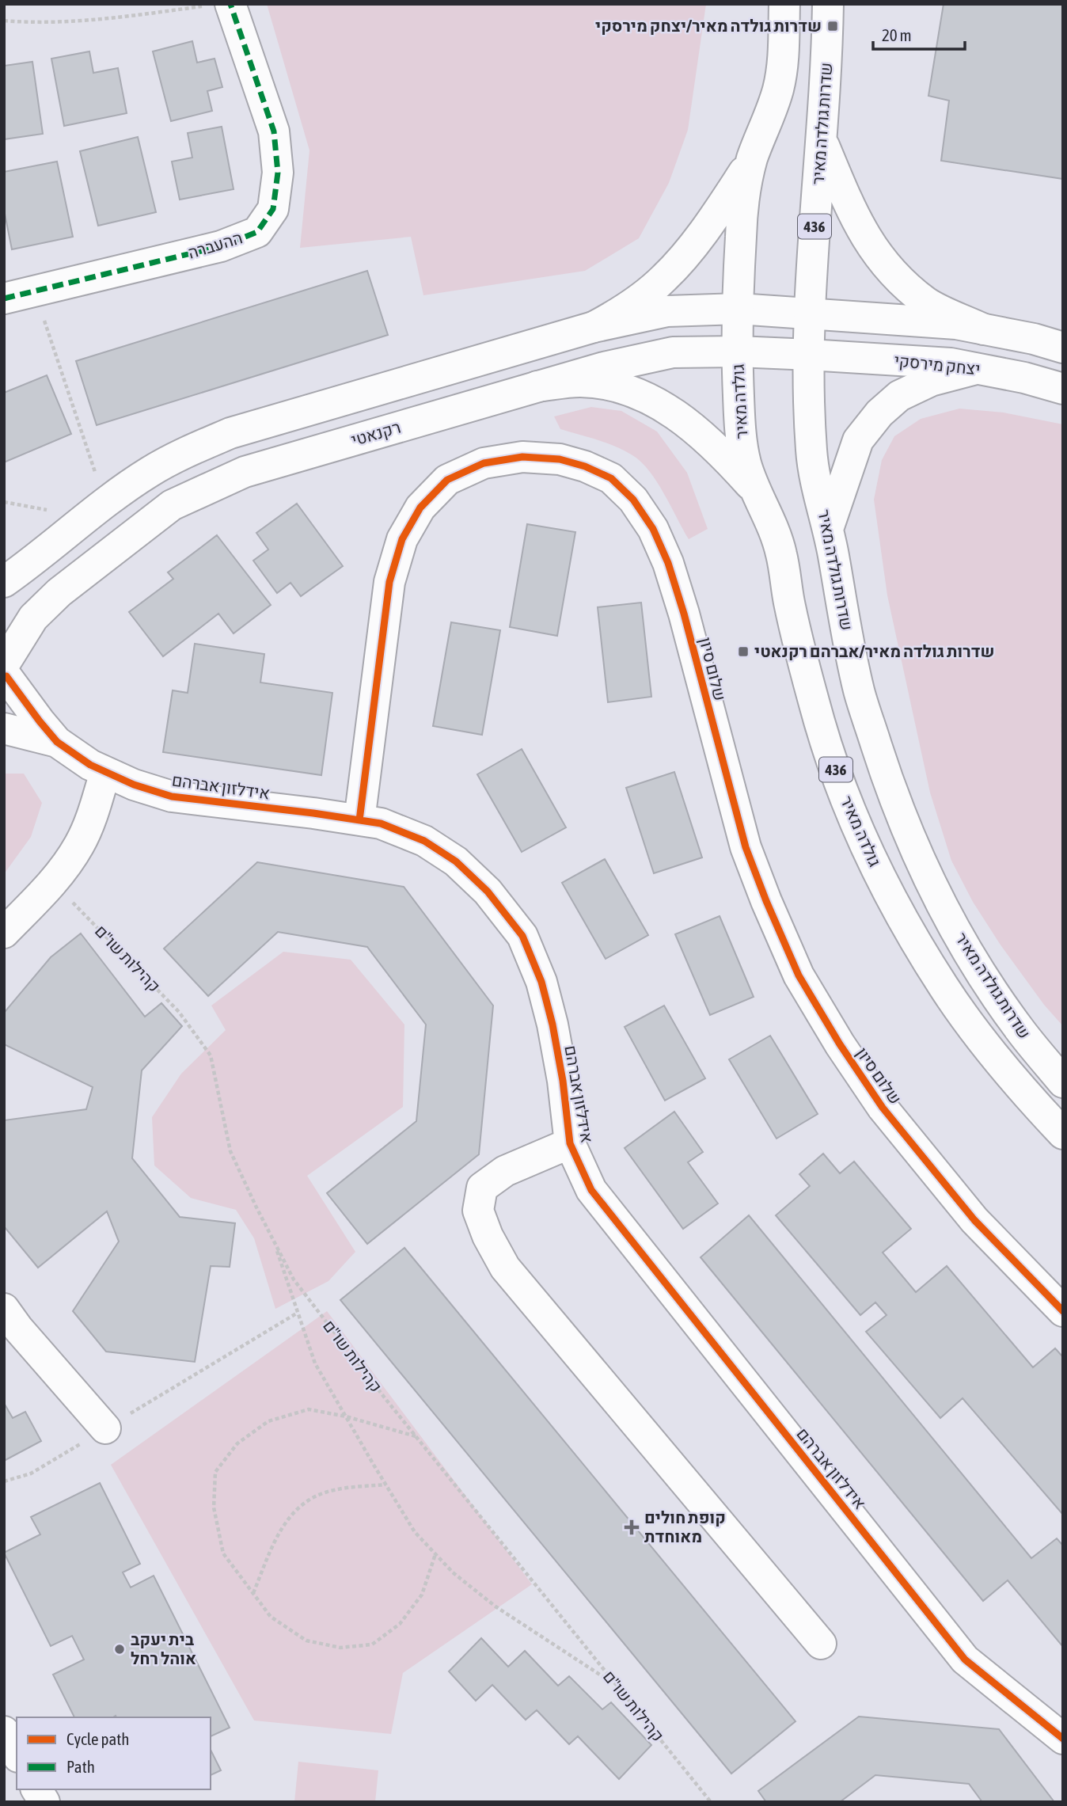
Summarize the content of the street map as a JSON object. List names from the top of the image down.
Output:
{
  "streets": {
    "street": [
      "שדרות גולדה מאיר",
      "436",
      "ההעברה",
      "יצחק מירסקי",
      "גולדה מאיר",
      "רקנאטי",
      "שלום סיון",
      "אידלזון אברהם"
    ],
    "path": ["קהילות שו\"ם"]
  },
  "crossings": [
    ["שדרות גולדה מאיר", "יצחק מירסקי"],
    ["שדרות גולדה מאיר", "רקנאטי"],
    ["436", "גולדה מאיר"],
    ["436", "רקנאטי"],
    ["יצחק מירסקי", "רקנאטי"],
    ["גולדה מאיר", "רקנאטי"],
    ["שלום סיון", "אידלזון אברהם"]
  ],
  "places": {
    "transit": ["שדרות גולדה מאיר/יצחק מירסקי", "שדרות גולדה מאיר/אברהם רקנאטי"],
    "health": ["קופת חולים מאוחדת"],
    "other": ["בית יעקב אוהל רחל"]
  },
  "legend": ["Cycle path", "Path"],
  "scale_bar": "20 m"
}
